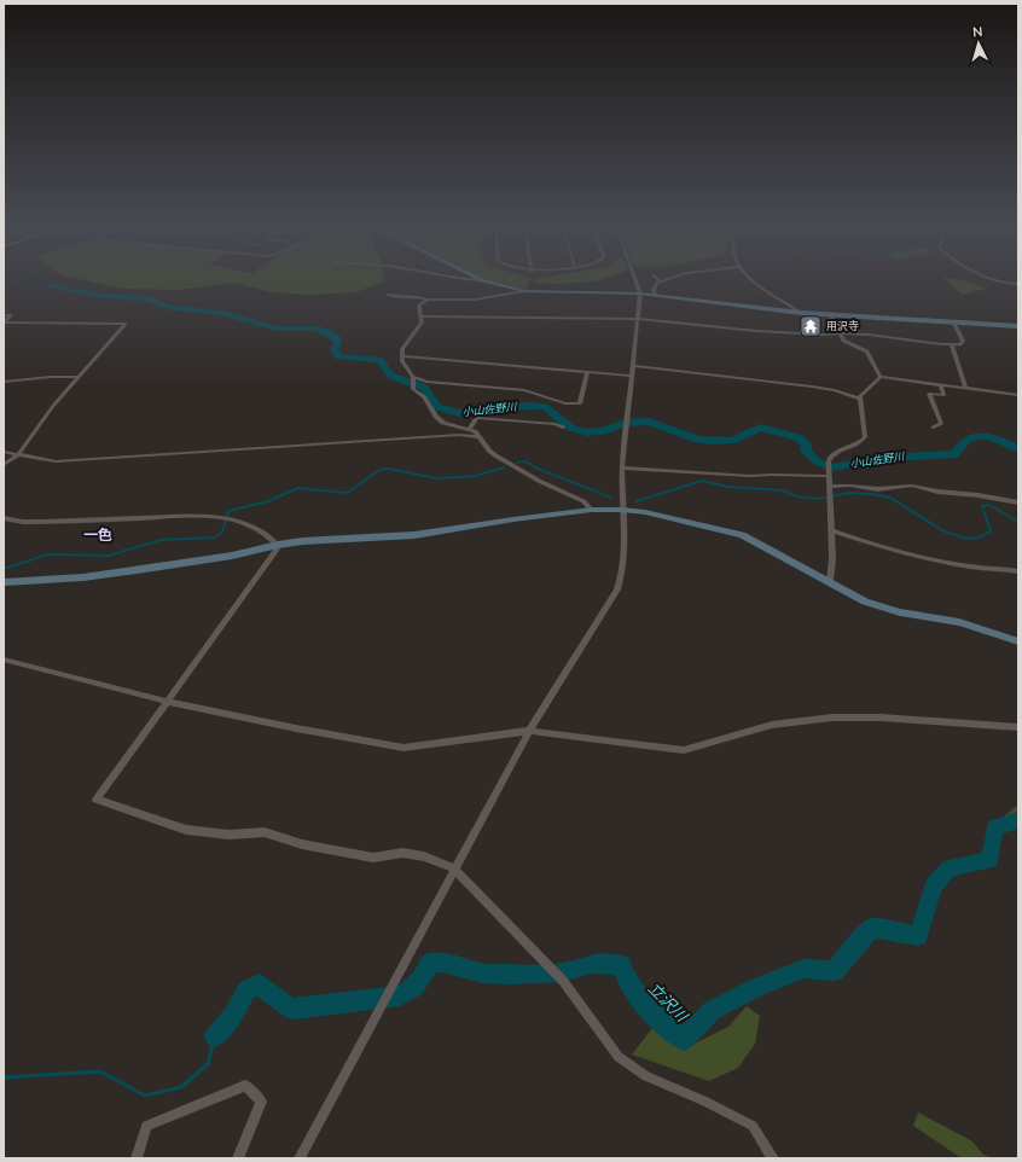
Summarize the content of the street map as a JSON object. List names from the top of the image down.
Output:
{
  "districts": ["一色"],
  "water": ["小山佐野川", "立沢川"],
  "places": {
    "temple": ["用沢寺"]
  },
  "north": "top"
}
